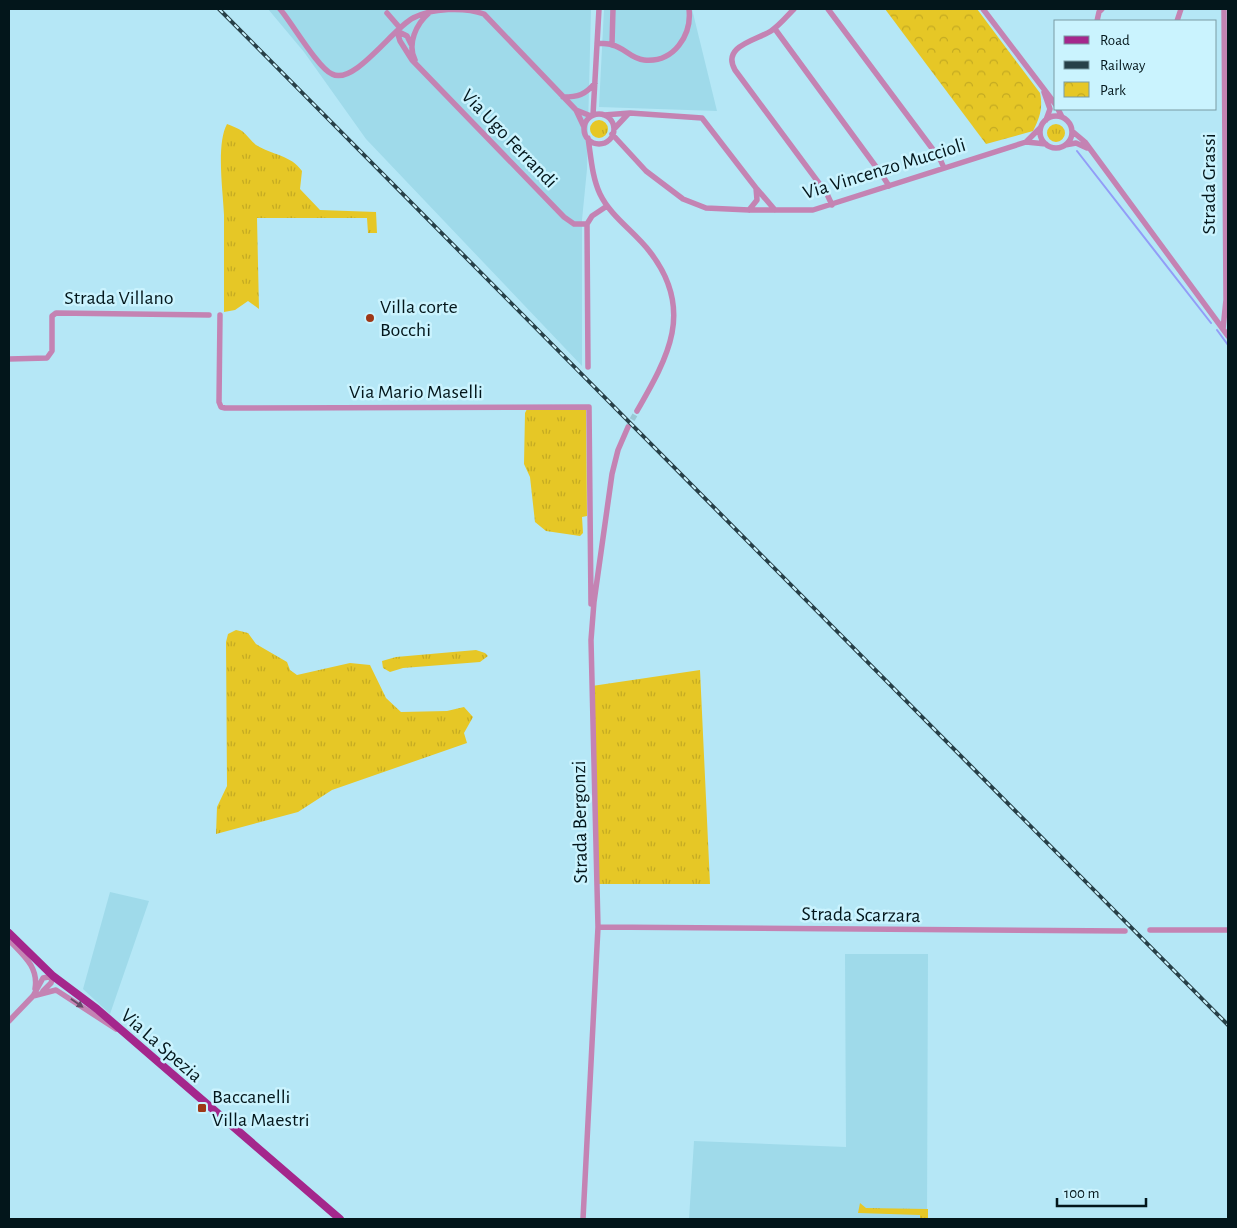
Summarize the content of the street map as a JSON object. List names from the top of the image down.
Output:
{
  "streets": {
    "main road": ["Via La Spezia"],
    "street": [
      "Via Ugo Ferrandi",
      "Via Vincenzo Muccioli",
      "Strada Grassi",
      "Strada Villano",
      "Via Mario Maselli",
      "Strada Bergonzi",
      "Strada Scarzara"
    ]
  },
  "crossings": [
    ["Via Mario Maselli", "Strada Bergonzi"],
    ["Strada Bergonzi", "Strada Scarzara"]
  ],
  "places": {
    "other": ["Villa corte Bocchi"],
    "transit": ["Baccanelli Villa Maestri"]
  },
  "legend": ["Road", "Railway", "Park"],
  "scale_bar": "100 m"
}
